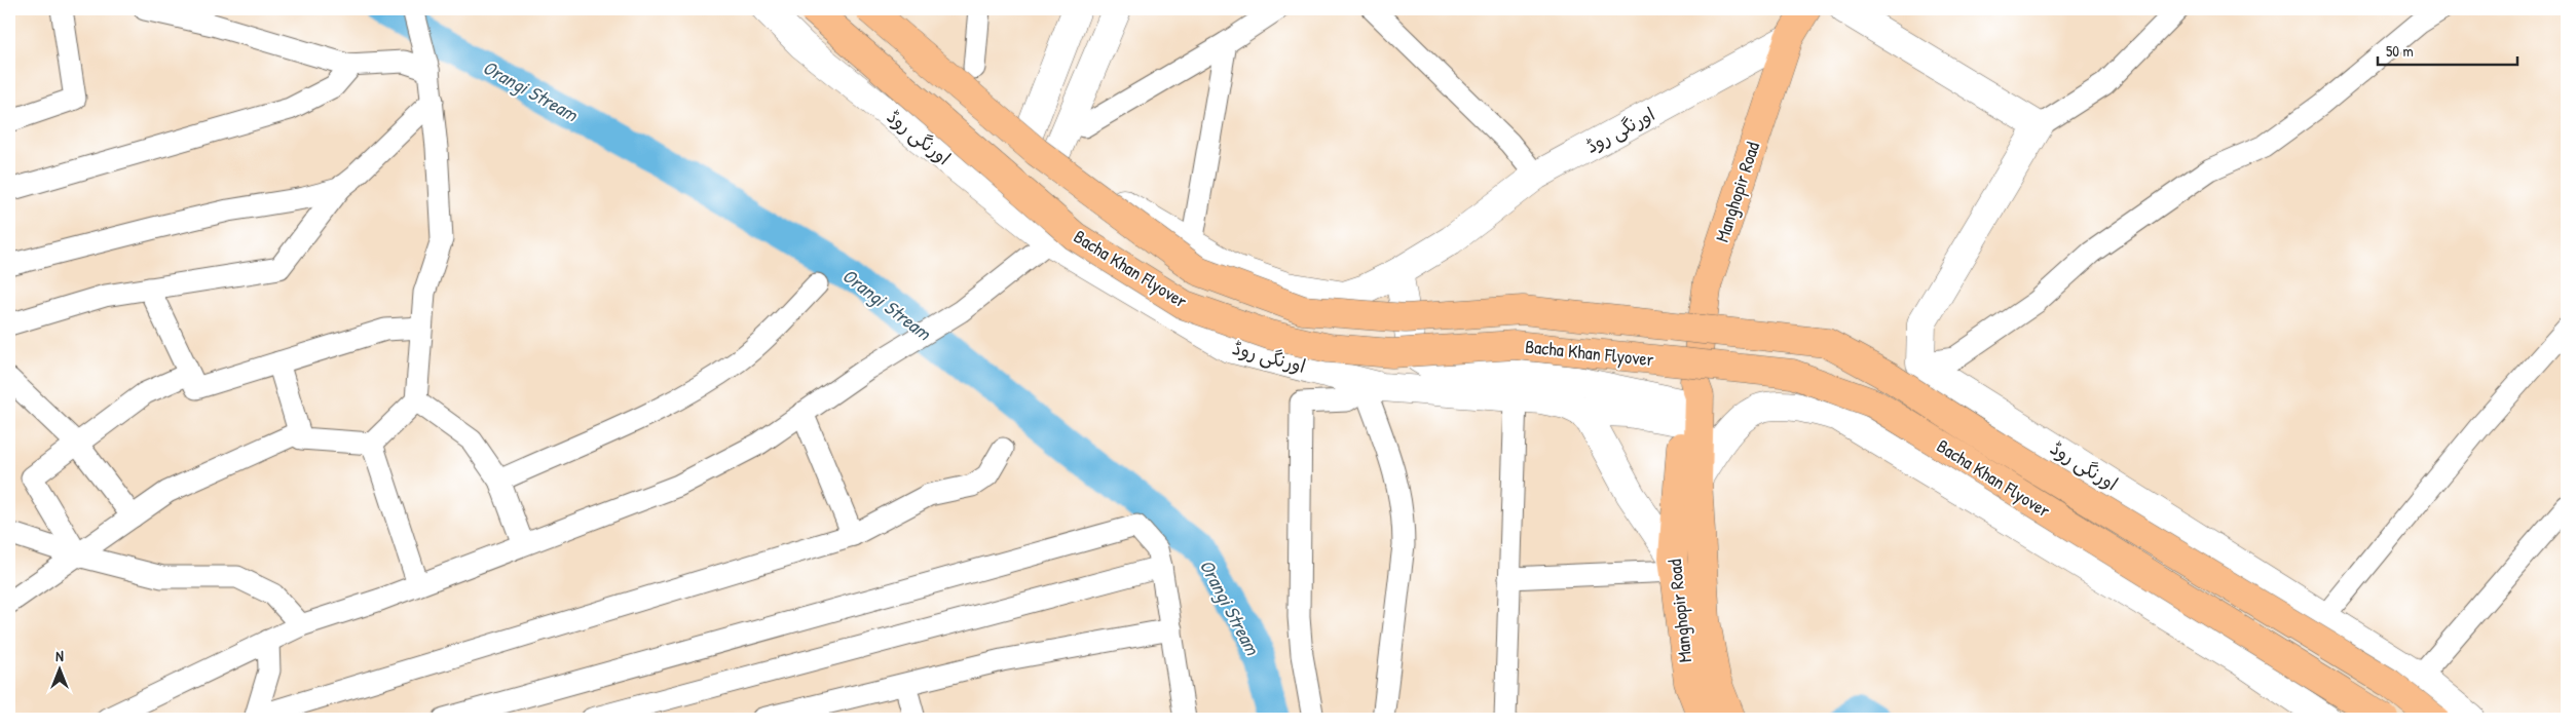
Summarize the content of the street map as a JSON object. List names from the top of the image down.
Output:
{
  "streets": {
    "main road": ["Manghopir Road", "Bacha Khan Flyover"],
    "street": ["اورنگی روڈ"]
  },
  "crossings": [
    ["اورنگی روڈ", "Manghopir Road"]
  ],
  "water": ["Orangi Stream"],
  "scale_bar": "50 m",
  "north": "top"
}
